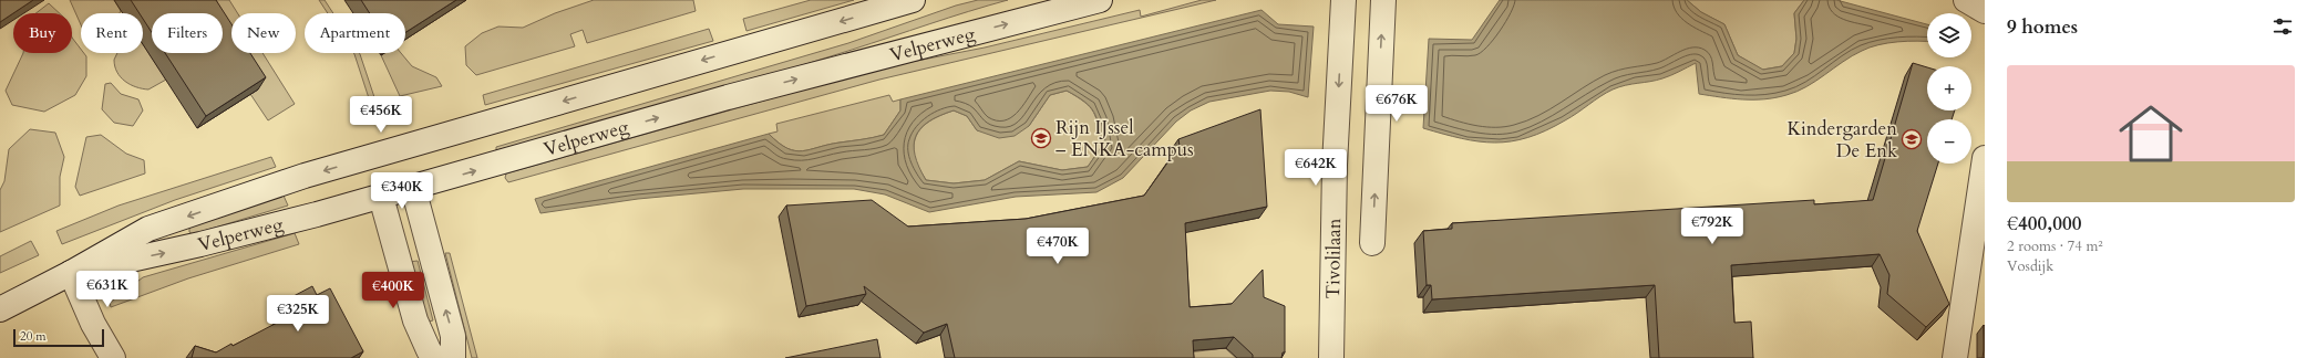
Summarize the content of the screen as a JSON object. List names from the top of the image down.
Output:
{
  "streets": {
    "main road": ["Velperweg", "Tivolilaan"]
  },
  "places": {
    "school or university": ["Rijn IJssel – ENKA-campus", "Kindergarden De Enk"]
  },
  "scale_bar": "20 m",
  "page": {
    "heading": "9 homes",
    "map_buttons": ["+", "−"],
    "chip": [
      "Buy",
      "Rent",
      "Filters",
      "New",
      "Apartment"
    ],
    "list": [
      {
        "name": "€400,000",
        "note": "2 rooms · 74 m² · Vosdijk"
      }
    ],
    "price": [
      "€676K",
      "€456K",
      "€642K",
      "€340K",
      "€792K",
      "€470K",
      "€631K",
      "€400K",
      "€325K"
    ],
    "scale": "20 m"
  }
}
